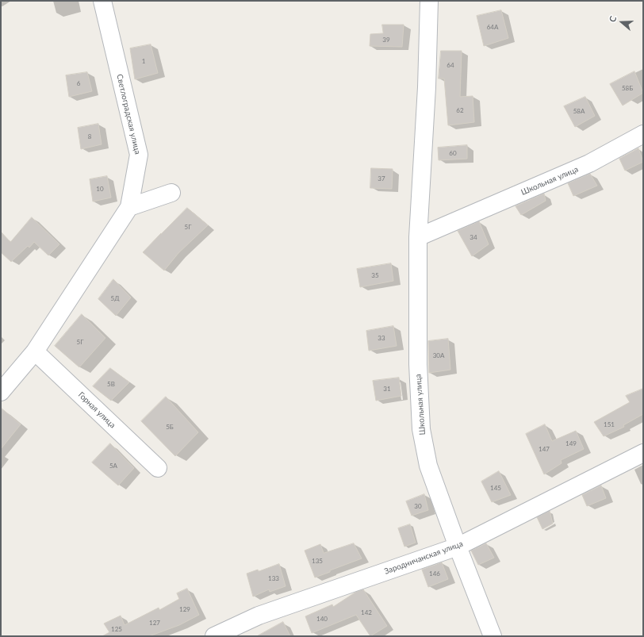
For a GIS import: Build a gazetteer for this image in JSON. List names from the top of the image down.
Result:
{
  "streets": {
    "street": [
      "Светлоградская улица",
      "Школьная улица",
      "Горная улица",
      "Зародничанская улица"
    ]
  },
  "crossings": [
    ["Светлоградская улица", "Горная улица"],
    ["Школьная улица", "Зародничанская улица"]
  ],
  "house_numbers": [
    "64А",
    "39",
    "1",
    "64",
    "6",
    "58Б",
    "62",
    "58А",
    "8",
    "60",
    "37",
    "10",
    "5Г",
    "34",
    "35",
    "5Д",
    "33",
    "5Г",
    "30А",
    "5В",
    "31",
    "151",
    "5Б",
    "149",
    "147",
    "5А",
    "145",
    "30",
    "135",
    "146",
    "133",
    "129",
    "142",
    "140",
    "127",
    "125"
  ],
  "north": "left"
}
